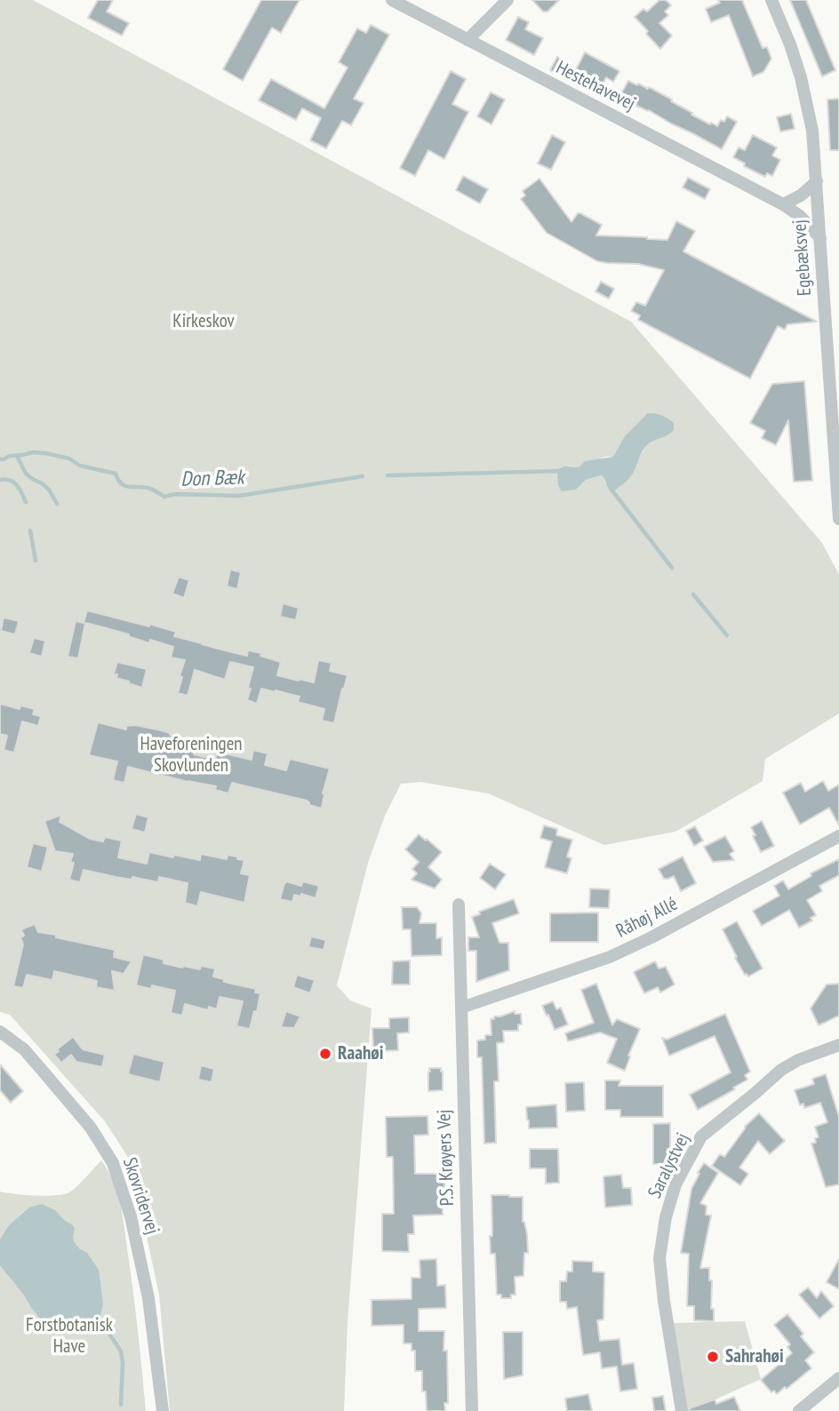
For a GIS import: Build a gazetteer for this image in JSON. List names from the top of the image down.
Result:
{
  "streets": {
    "street": [
      "Hestehavevej",
      "Egebæksvej",
      "Råhøj Allé",
      "P.S. Krøyers Vej",
      "Saralystvej",
      "Skovridervej"
    ]
  },
  "crossings": [
    ["Hestehavevej", "Egebæksvej"],
    ["Råhøj Allé", "P.S. Krøyers Vej"]
  ],
  "water": ["Don Bæk"],
  "parks": ["Kirkeskov", "Haveforeningen Skovlunden", "Forstbotanisk Have"],
  "places": ["Raahøi", "Sahrahøi"]
}
